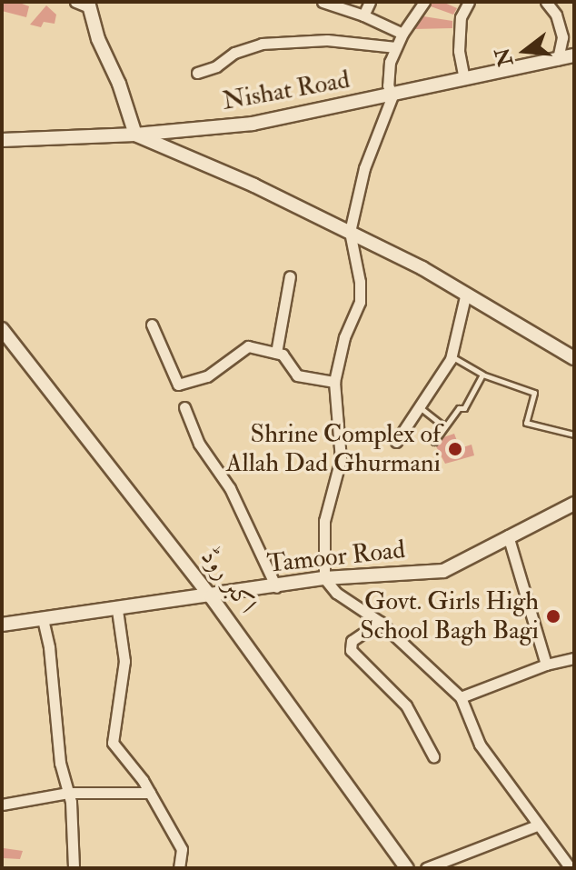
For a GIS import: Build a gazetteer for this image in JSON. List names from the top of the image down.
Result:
{
  "streets": {
    "street": ["Nishat Road", "Tamoor Road", "اکبر روڈ"]
  },
  "crossings": [
    ["Tamoor Road", "اکبر روڈ"]
  ],
  "places": ["Shrine Complex of Allah Dad Ghurmani", "Govt. Girls High School Bagh Bagi"],
  "north": "left"
}
